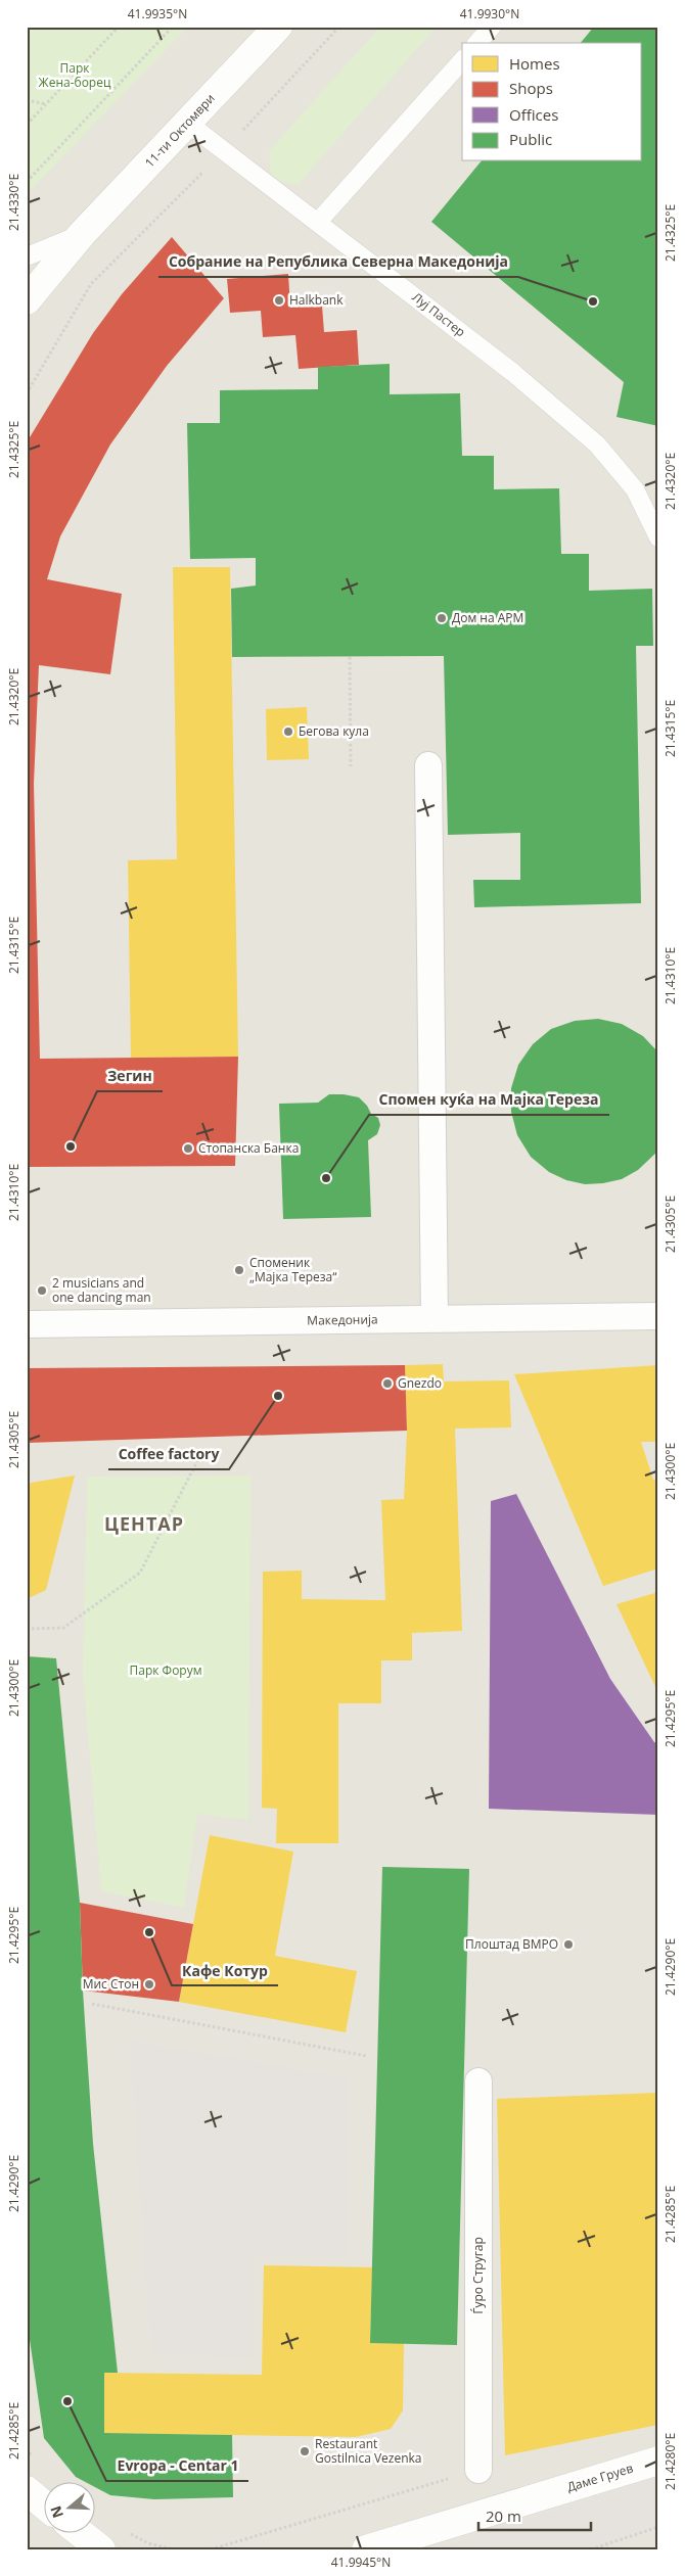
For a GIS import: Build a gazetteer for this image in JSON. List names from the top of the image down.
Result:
{
  "streets": {
    "street": [
      "11-ти Октомври",
      "Македонија",
      "Ѓуро Стругар",
      "Даме Груев"
    ],
    "lane": ["Луј Пастер"]
  },
  "crossings": [
    ["11-ти Октомври", "Луј Пастер"]
  ],
  "districts": ["ЦЕНТАР"],
  "parks": ["Парк Жена-борец", "Парк Форум"],
  "places": [
    "Halkbank",
    "Собрание на Република Северна Македонија",
    "Дом на АРМ",
    "Бегова кула",
    "Зегин",
    "Стопанска Банка",
    "Спомен куќа на Мајка Тереза",
    "Споменик „Мајка Тереза“",
    "2 musicians and one dancing man",
    "Gnezdo",
    "Coffee factory",
    "Кафе Котур",
    "Плоштад ВМРО",
    "Мис Стон",
    "Evropa - Centar 1",
    "Restaurant Gostilnica Vezenka"
  ],
  "legend": [
    "Homes",
    "Shops",
    "Offices",
    "Public"
  ],
  "scale_bar": "20 m",
  "north": "left",
  "coordinates": [
    "41.9935°N",
    "41.9930°N",
    "21.4330°E",
    "21.4325°E",
    "21.4320°E",
    "21.4315°E",
    "21.4310°E",
    "21.4305°E",
    "21.4300°E",
    "21.4295°E",
    "21.4290°E",
    "21.4285°E",
    "21.4280°E",
    "41.9945°N"
  ]
}
